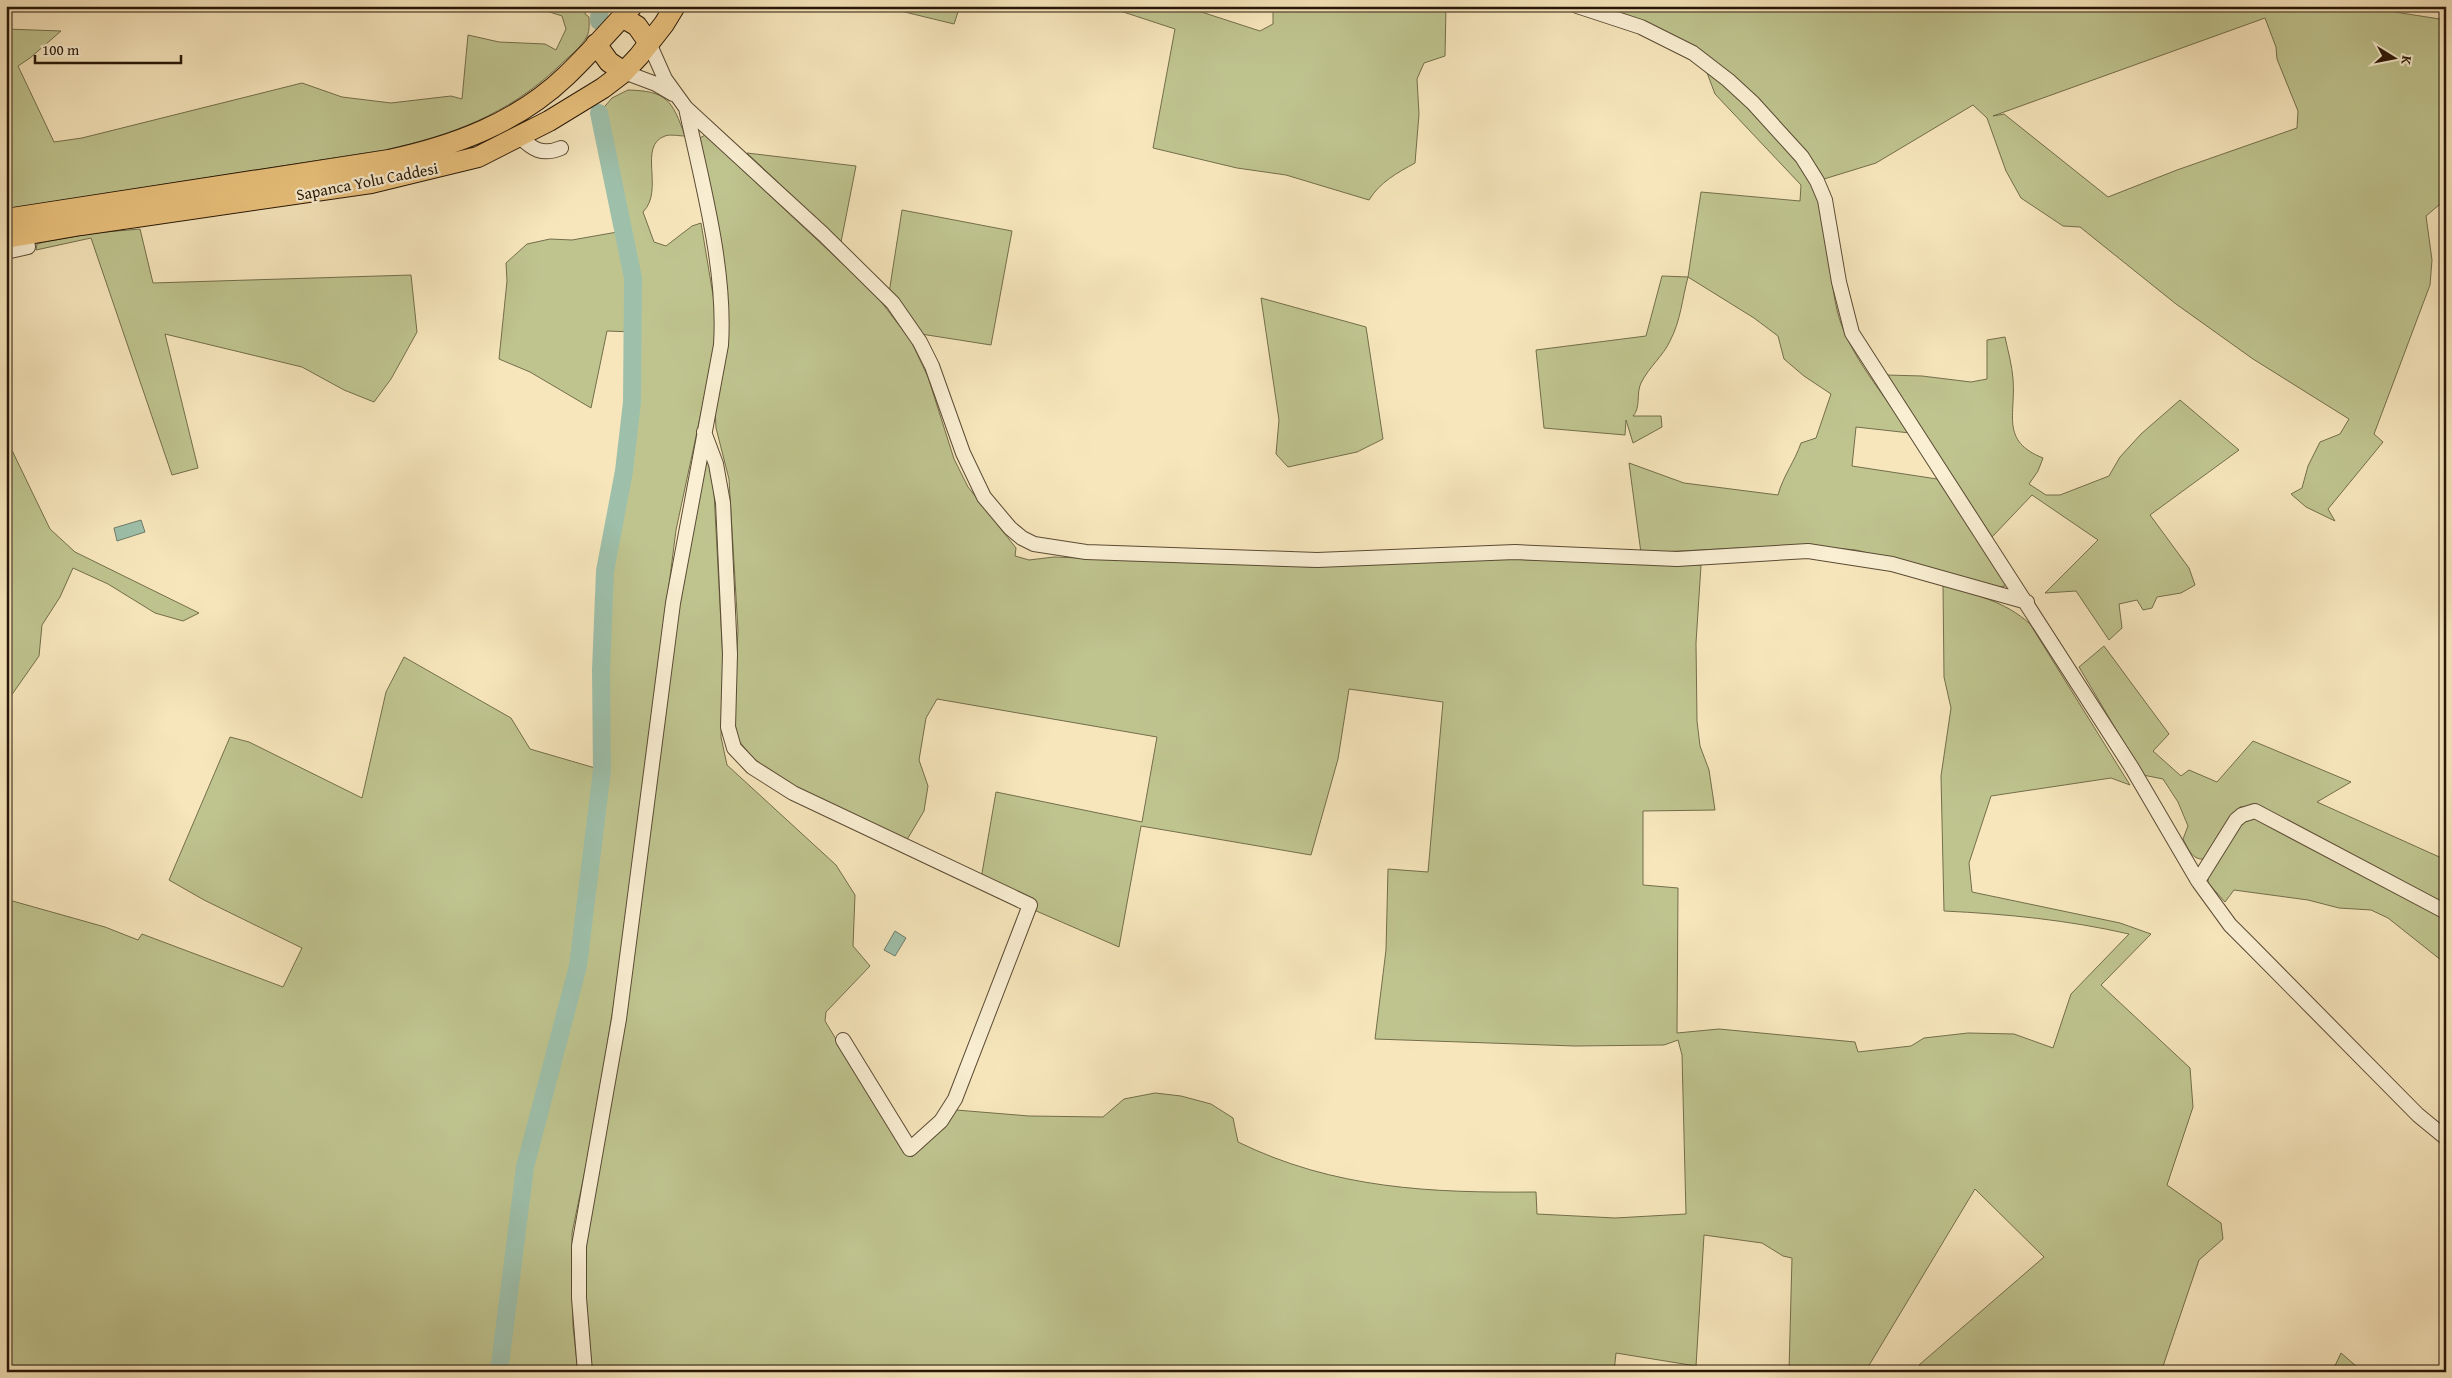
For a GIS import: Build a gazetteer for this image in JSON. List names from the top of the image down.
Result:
{
  "streets": {
    "highway": ["Sapanca Yolu Caddesi"]
  },
  "scale_bar": "100 m",
  "north": "right"
}
